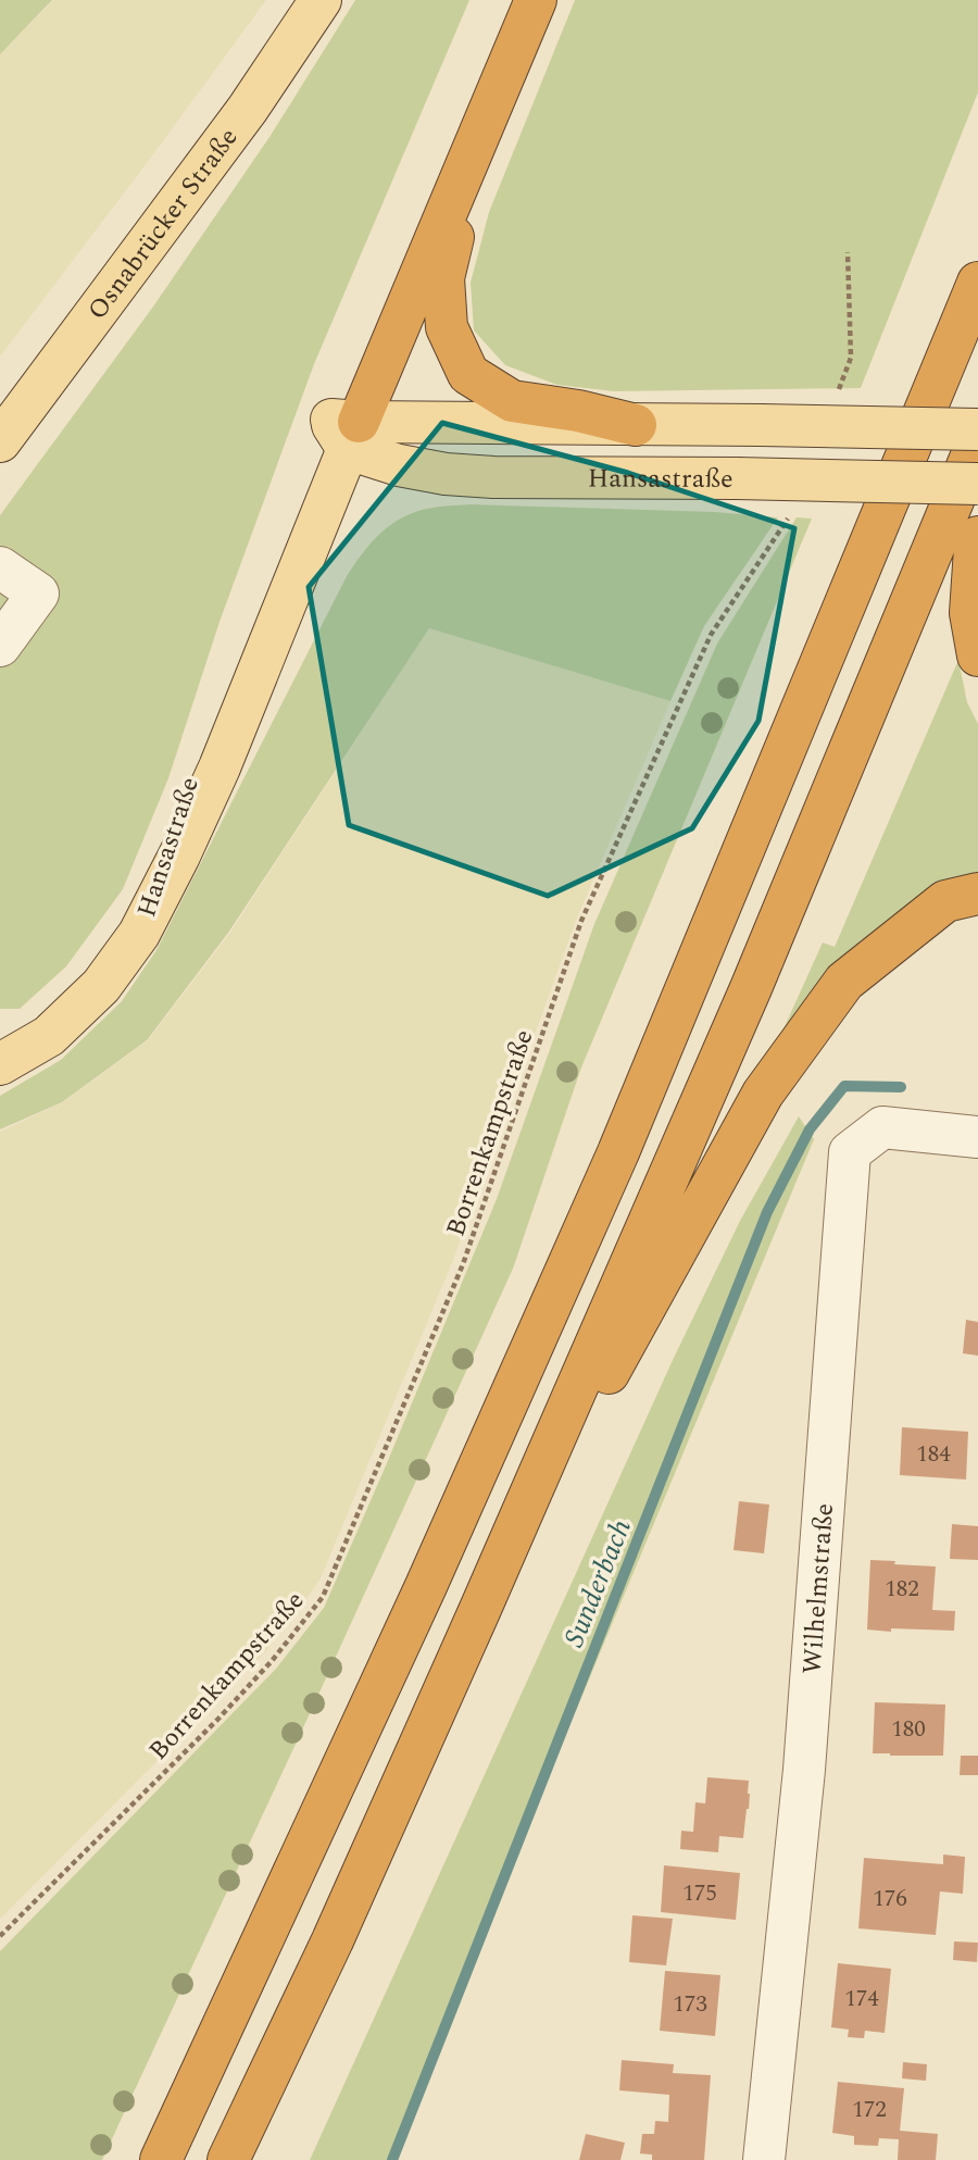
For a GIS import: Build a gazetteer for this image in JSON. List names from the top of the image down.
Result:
{
  "streets": {
    "main road": ["Osnabrücker Straße", "Hansastraße"],
    "street": ["Wilhelmstraße"],
    "path": ["Borrenkampstraße"]
  },
  "water": ["Sunderbach"],
  "house_numbers": [
    "184",
    "182",
    "180",
    "175",
    "176",
    "174",
    "173",
    "172"
  ]
}
